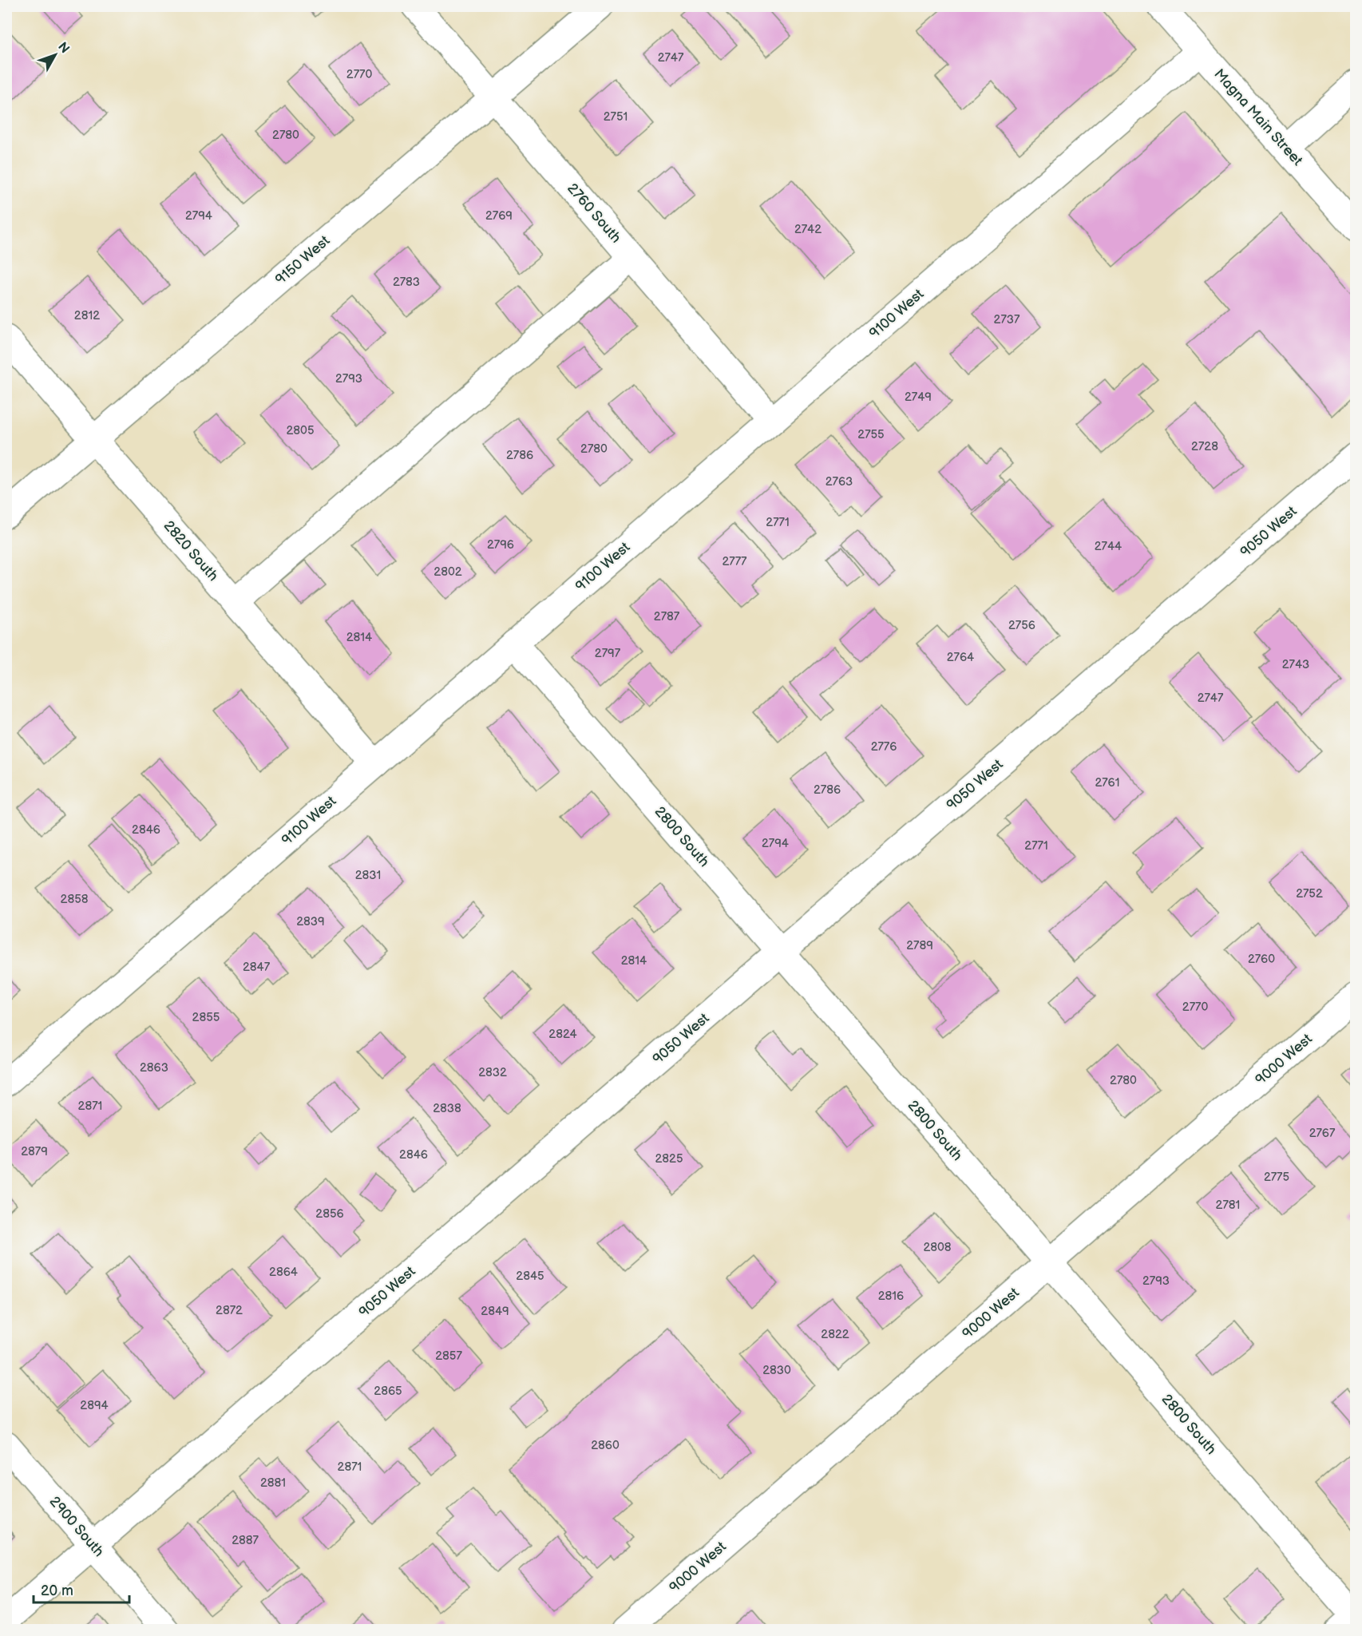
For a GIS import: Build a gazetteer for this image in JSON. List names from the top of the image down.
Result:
{
  "streets": {
    "street": [
      "Magna Main Street",
      "2760 South",
      "9150 West",
      "9100 West",
      "9050 West",
      "2820 South",
      "2800 South",
      "9000 West",
      "2900 South"
    ]
  },
  "crossings": [
    ["Magna Main Street", "9100 West"],
    ["2760 South", "9150 West"],
    ["2760 South", "9100 West"],
    ["9150 West", "2820 South"],
    ["9100 West", "2820 South"],
    ["9100 West", "2800 South"],
    ["9050 West", "2800 South"],
    ["9050 West", "2900 South"],
    ["2800 South", "9000 West"]
  ],
  "house_numbers": [
    "2747",
    "2770",
    "2751",
    "2780",
    "2794",
    "2769",
    "2742",
    "2783",
    "2812",
    "2737",
    "2793",
    "2749",
    "2805",
    "2755",
    "2728",
    "2780",
    "2786",
    "2763",
    "2771",
    "2796",
    "2744",
    "2777",
    "2802",
    "2787",
    "2756",
    "2814",
    "2797",
    "2764",
    "2743",
    "2747",
    "2776",
    "2761",
    "2786",
    "2846",
    "2794",
    "2771",
    "2831",
    "2752",
    "2858",
    "2839",
    "2789",
    "2760",
    "2814",
    "2847",
    "2770",
    "2855",
    "2824",
    "2863",
    "2832",
    "2780",
    "2871",
    "2838",
    "2767",
    "2879",
    "2846",
    "2825",
    "2775",
    "2781",
    "2856",
    "2808",
    "2864",
    "2845",
    "2793",
    "2816",
    "2872",
    "2849",
    "2822",
    "2857",
    "2830",
    "2865",
    "2894",
    "2860",
    "2871",
    "2881",
    "2887"
  ],
  "scale_bar": "20 m",
  "north": "top right"
}
